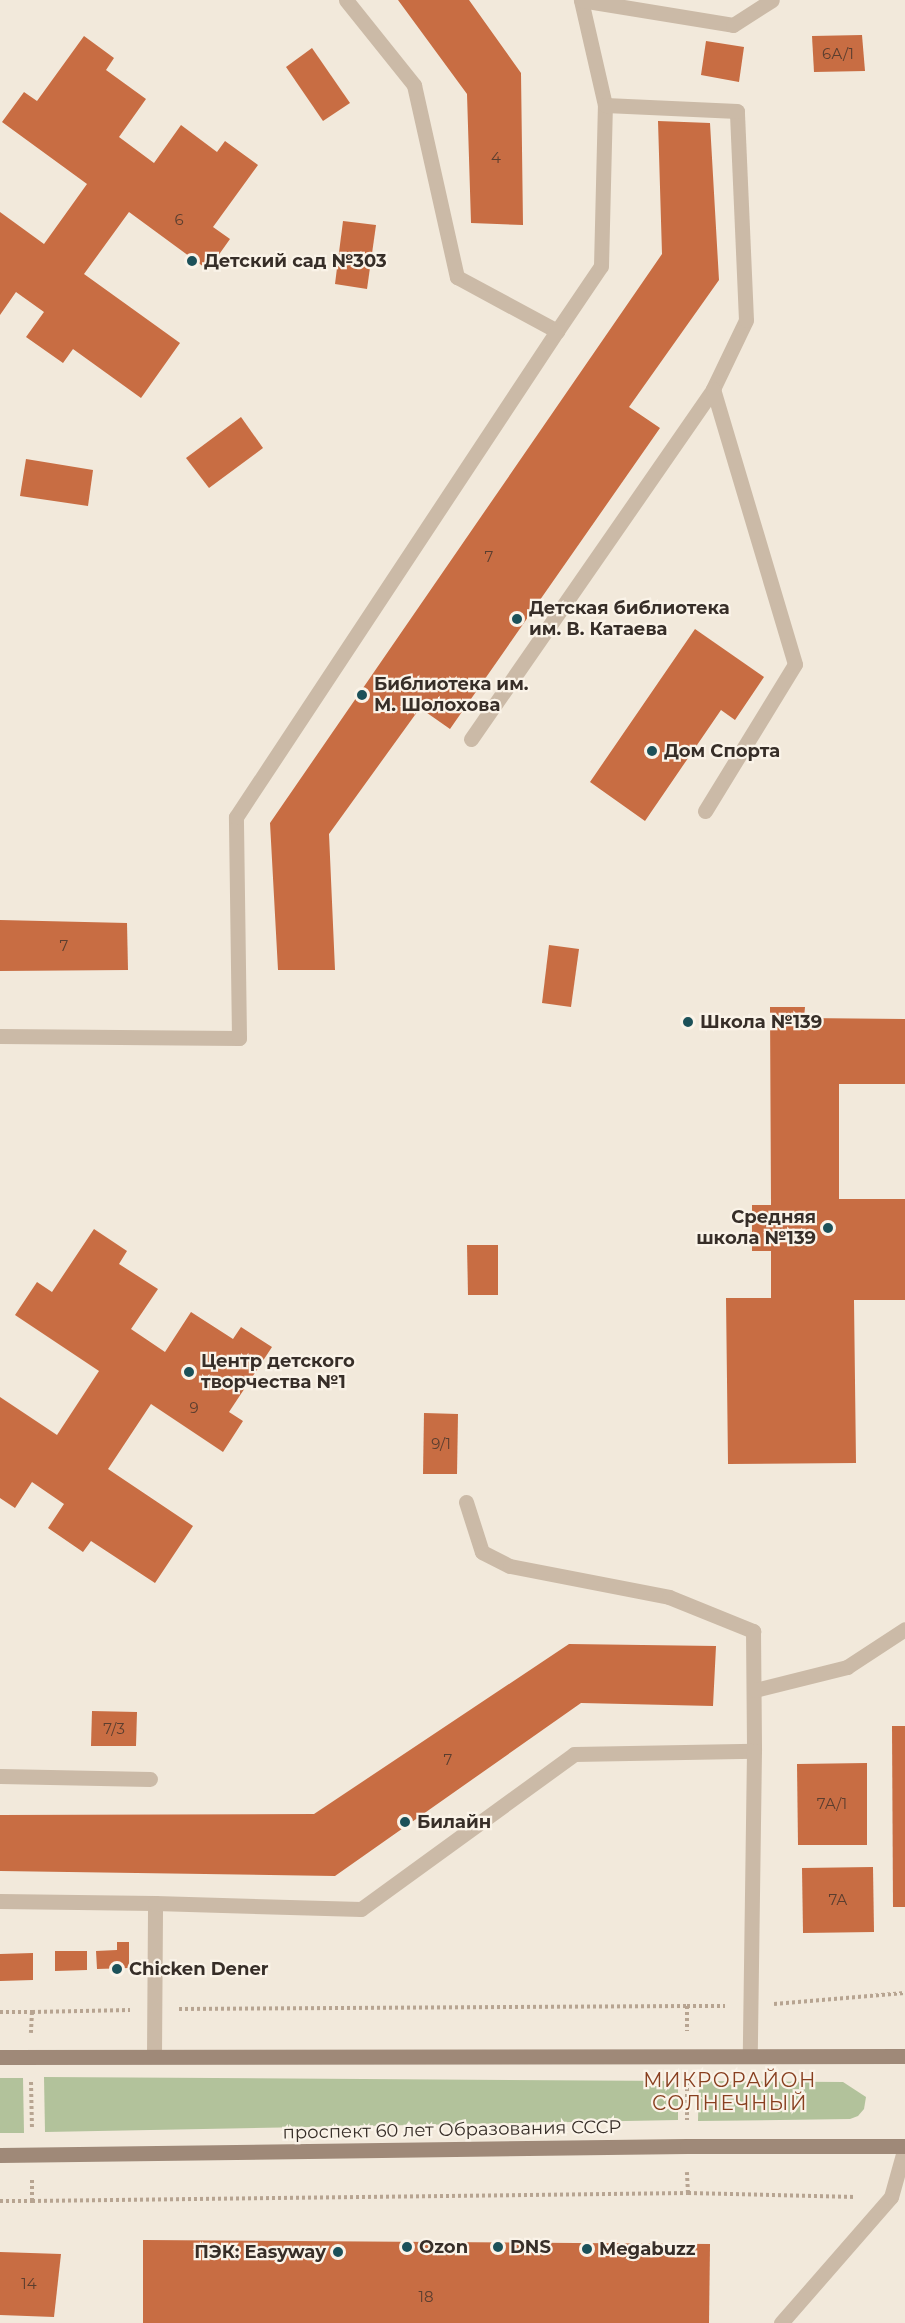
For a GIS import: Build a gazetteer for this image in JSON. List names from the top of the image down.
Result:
{
  "streets": {
    "main road": ["проспект 60 лет Образования СССР"]
  },
  "districts": ["МИКРОРАЙОН СОЛНЕЧНЫЙ"],
  "places": [
    "Детский сад №303",
    "Детская библиотека им. В. Катаева",
    "Библиотека им. М. Шолохова",
    "Дом Спорта",
    "Школа №139",
    "Средняя школа №139",
    "Центр детского творчества №1",
    "Билайн",
    "Chicken Dener",
    "Ozon",
    "DNS",
    "Megabuzz",
    "ПЭК: Easyway"
  ],
  "house_numbers": [
    "6А/1",
    "4",
    "6",
    "7",
    "7",
    "9",
    "9/1",
    "7/3",
    "7",
    "7А/1",
    "7А",
    "14",
    "18"
  ]
}
